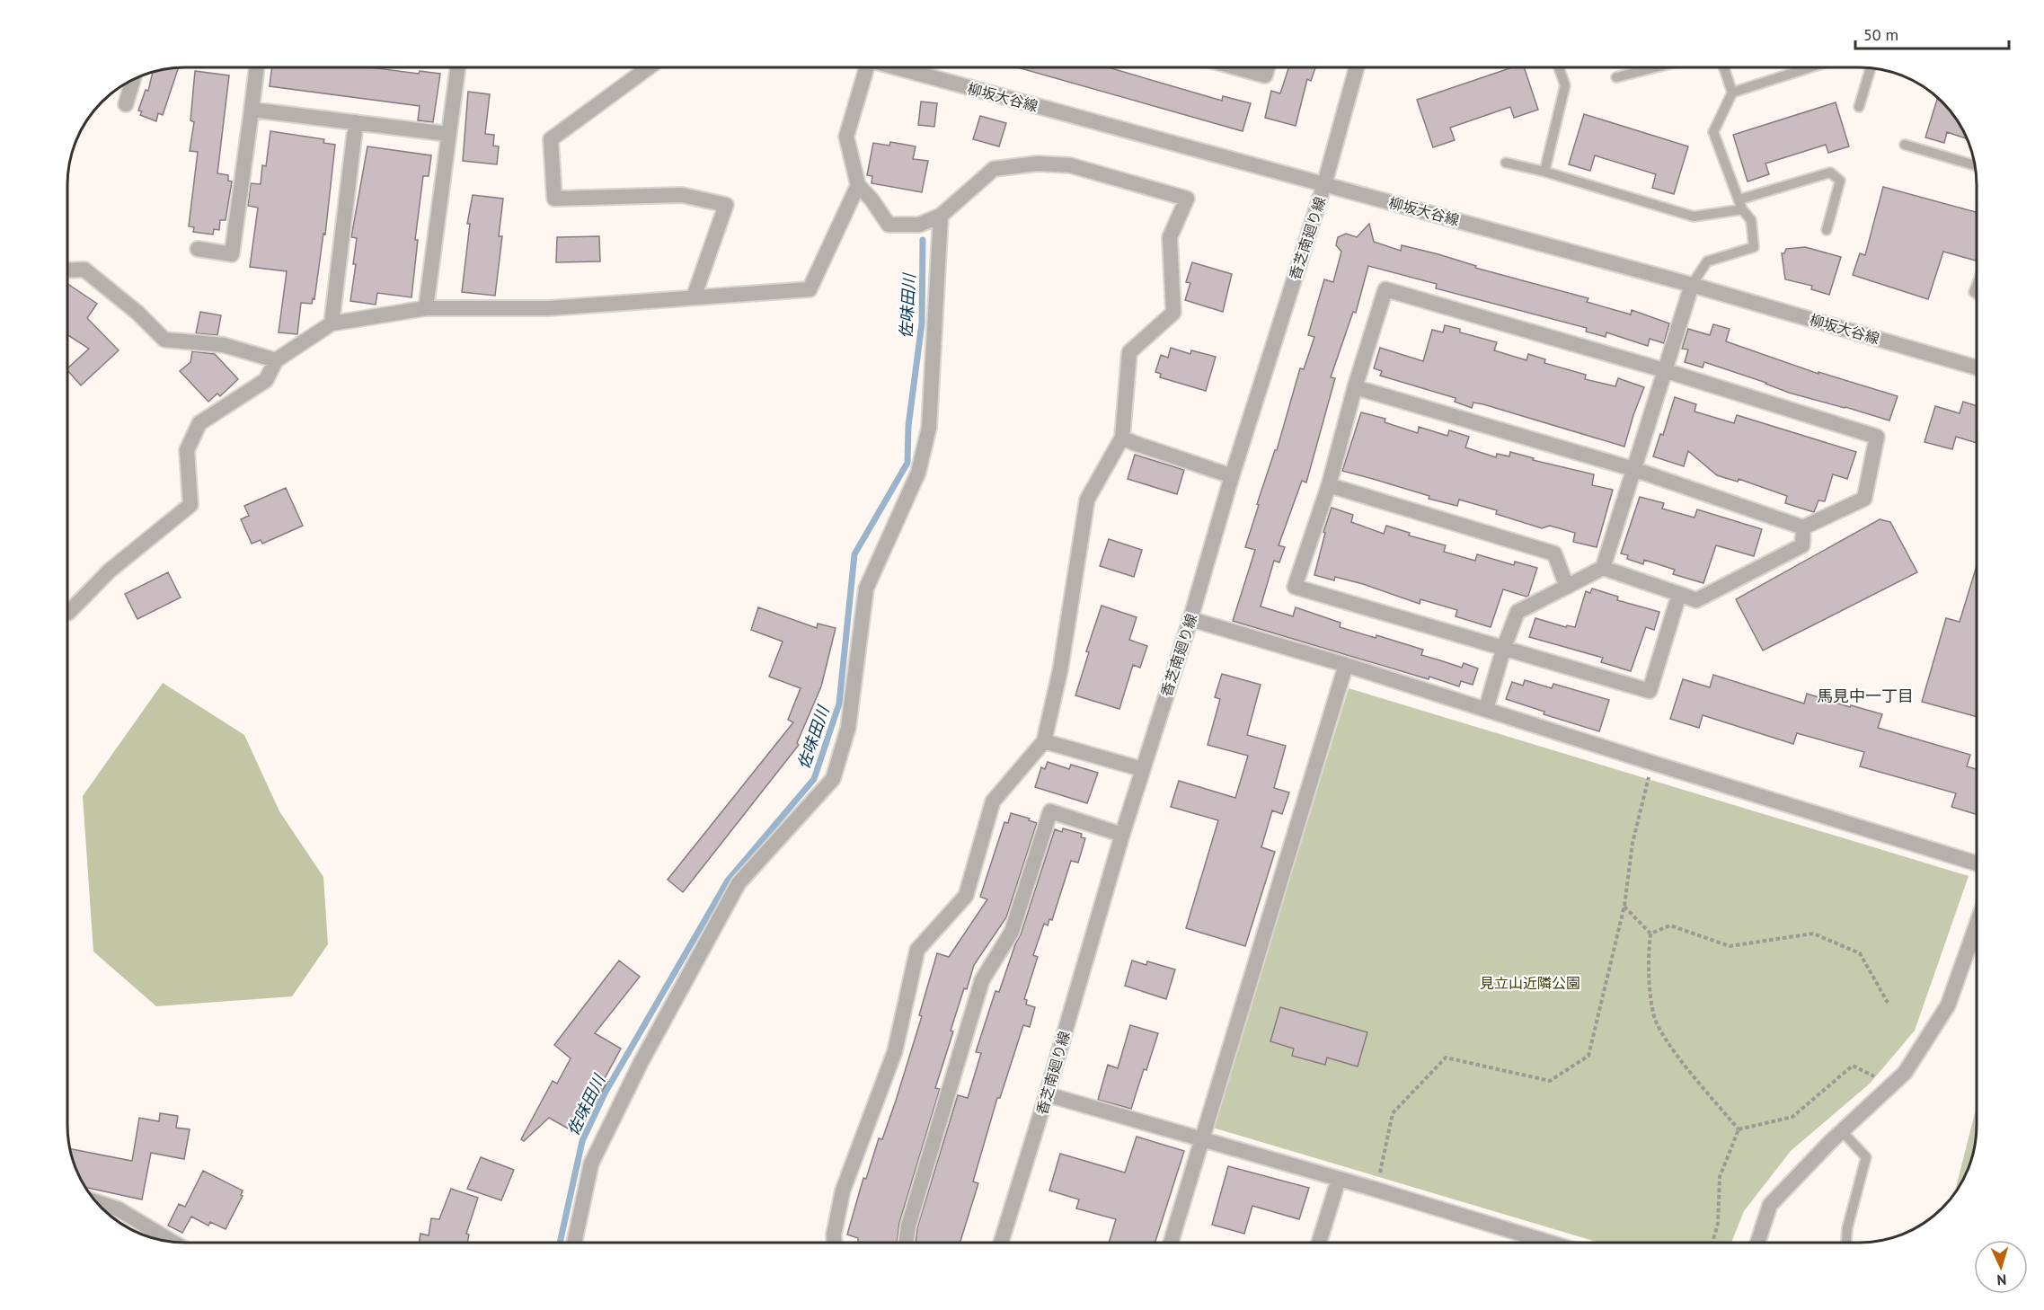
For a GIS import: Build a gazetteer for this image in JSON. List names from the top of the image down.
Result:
{
  "streets": {
    "street": ["柳坂大谷線", "香芝南廻り線"]
  },
  "crossings": [
    ["柳坂大谷線", "香芝南廻り線"]
  ],
  "districts": ["馬見中一丁目"],
  "water": ["佐味田川"],
  "parks": ["見立山近隣公園"],
  "scale_bar": "50 m",
  "north": "bottom"
}
